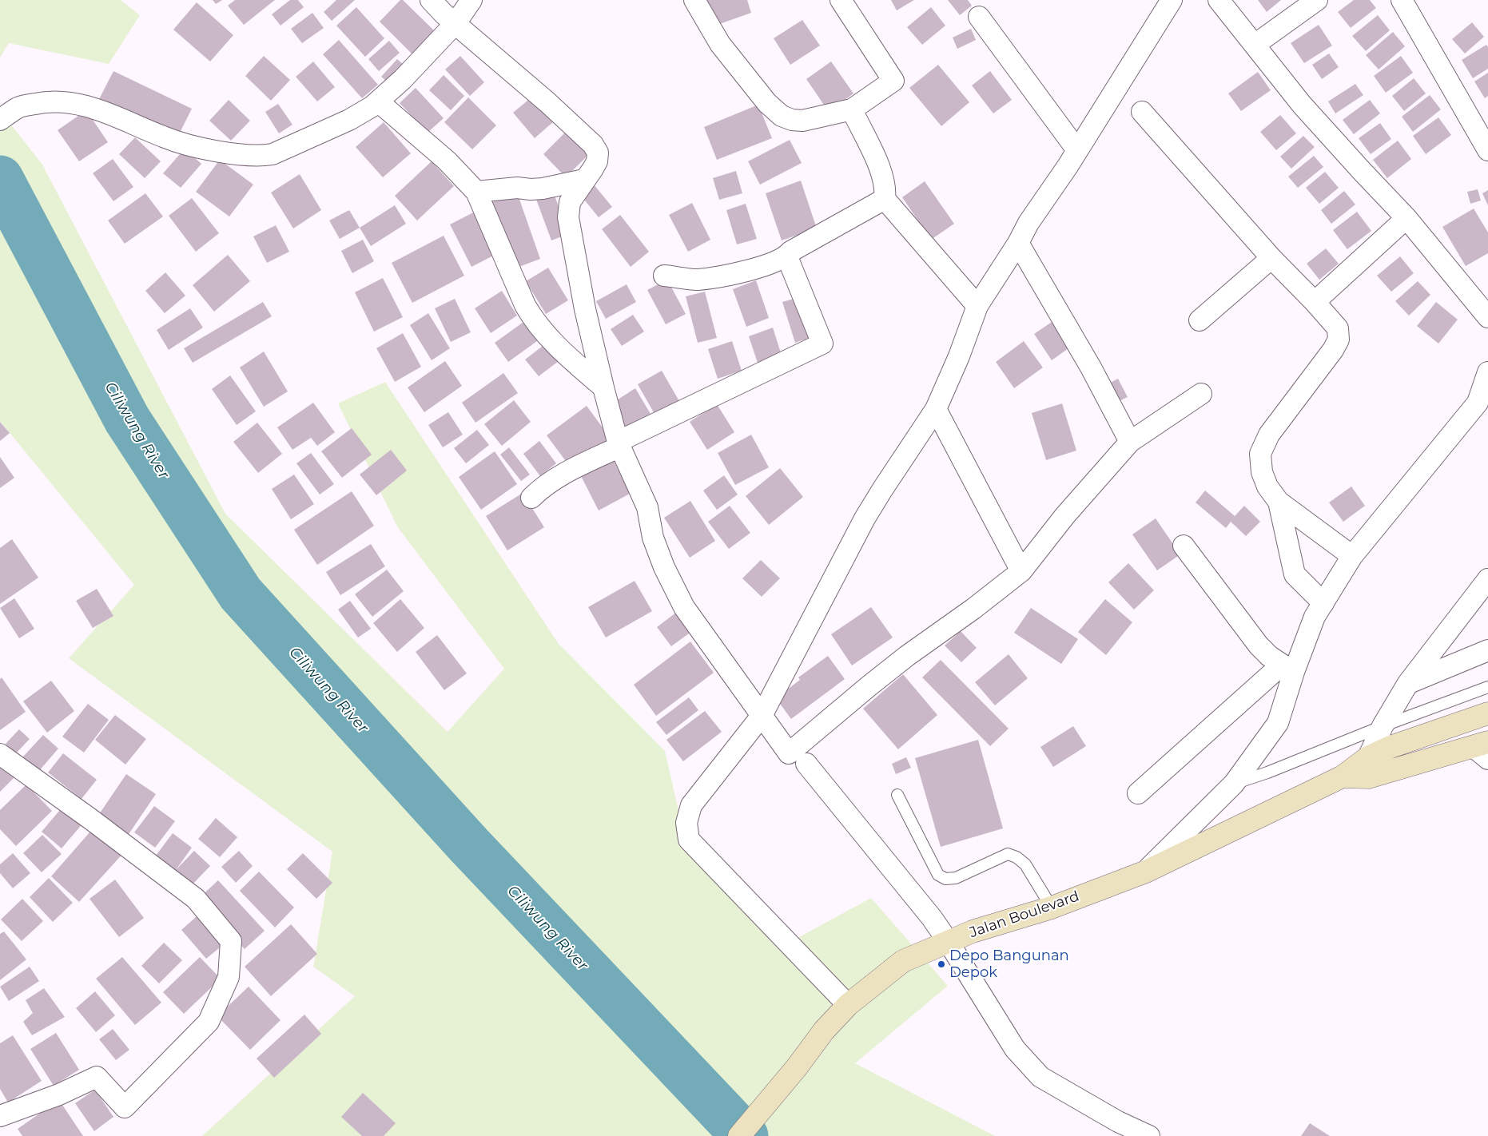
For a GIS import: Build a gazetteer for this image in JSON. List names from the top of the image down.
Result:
{
  "streets": {
    "main road": ["Jalan Boulevard"]
  },
  "water": ["Ciliwung River"],
  "places": ["Depo Bangunan Depok"]
}
